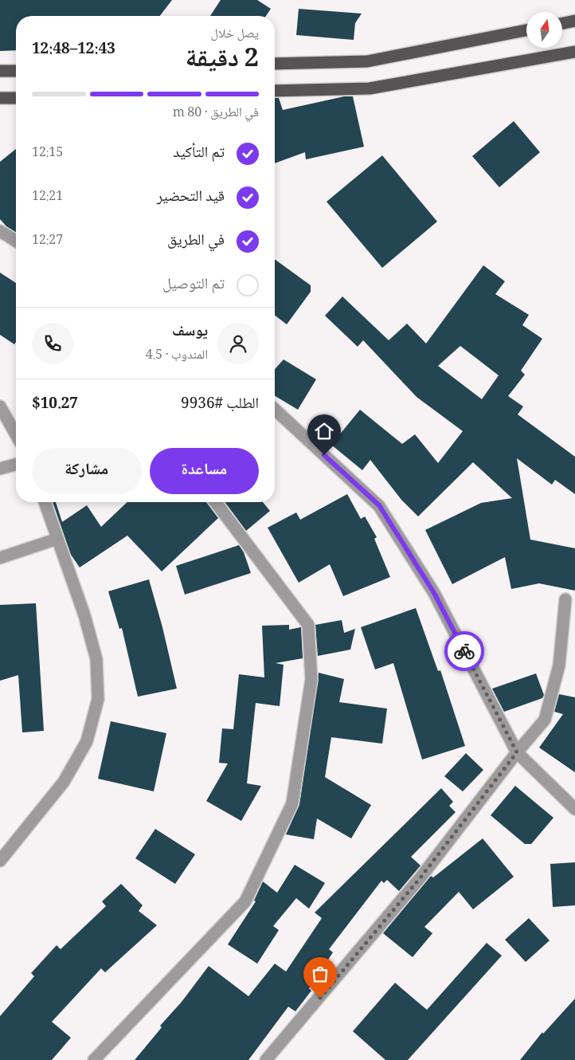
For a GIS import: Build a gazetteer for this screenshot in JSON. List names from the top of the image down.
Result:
{
  "north": "top",
  "page": {
    "heading": ["2 دقيقة", "يصل خلال", "12:43–12:48"],
    "panel": [
      "يوسف",
      "المندوب · 4.5",
      "الطلب #9936",
      "$10.27"
    ],
    "bar": "في الطريق · 80 m",
    "list": [
      ["تم التأكيد", "12:15"],
      ["قيد التحضير", "12:21"],
      ["في الطريق", "12:27"],
      "تم التوصيل"
    ],
    "buttons": ["مساعدة", "مشاركة"]
  }
}
